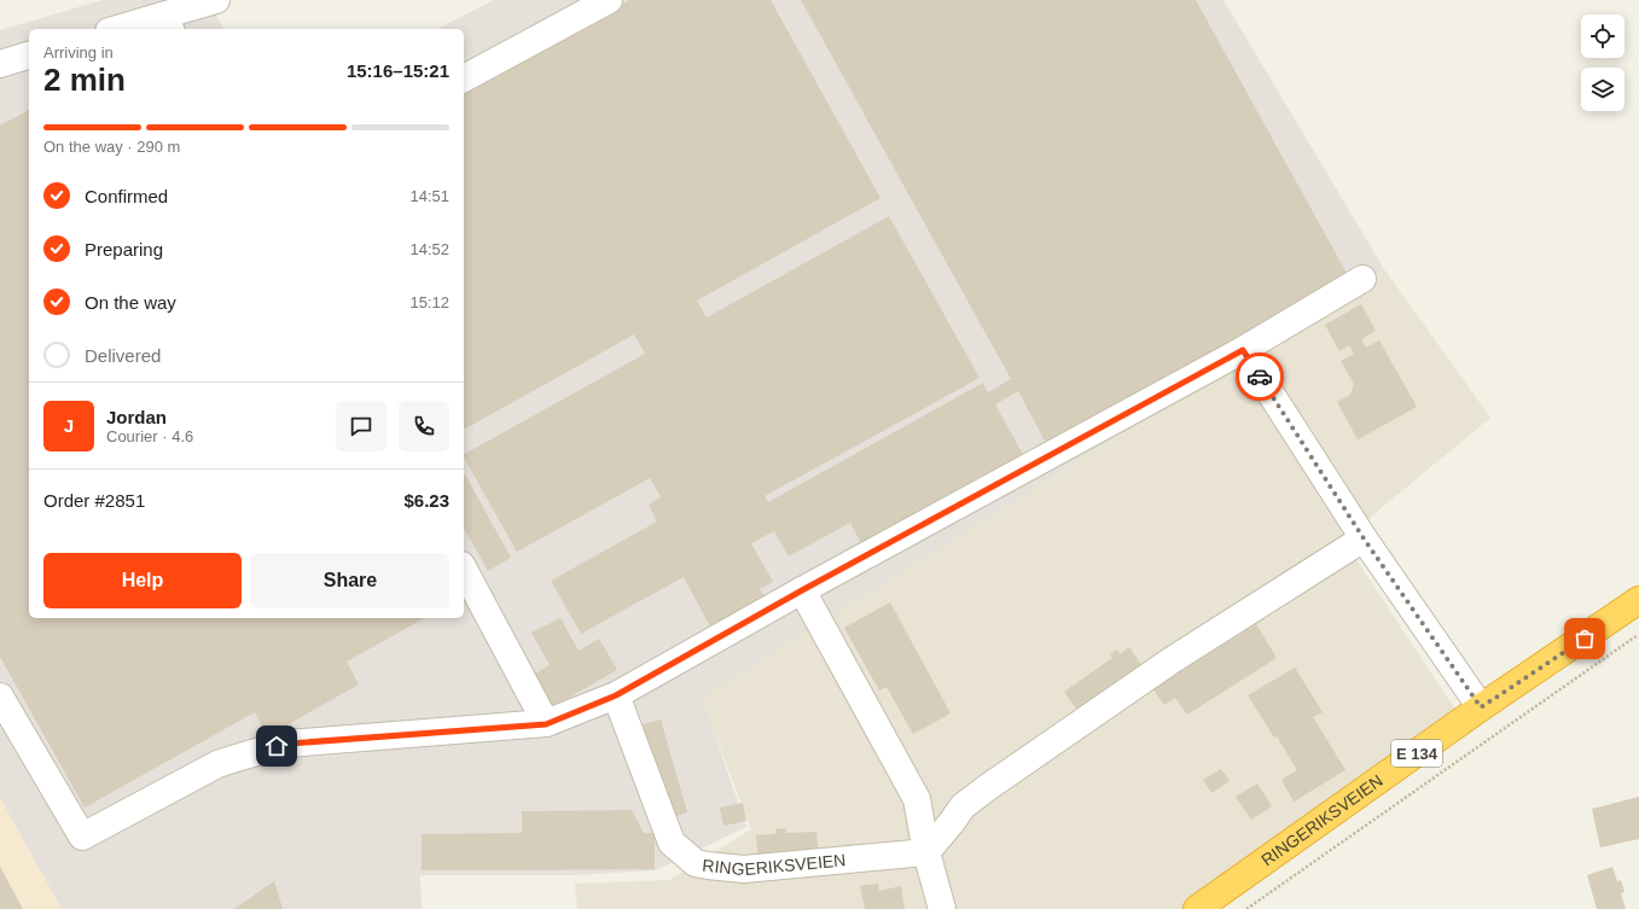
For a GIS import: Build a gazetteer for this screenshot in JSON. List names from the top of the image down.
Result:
{
  "streets": {
    "highway": ["E 134", "RINGERIKSVEIEN"]
  },
  "page": {
    "heading": ["2 min", "Arriving in", "15:16–15:21"],
    "panel": [
      "Jordan",
      "Courier · 4.6",
      "Order #2851",
      "$6.23"
    ],
    "bar": "On the way · 290 m",
    "list": [
      ["Confirmed", "14:51"],
      ["Preparing", "14:52"],
      ["On the way", "15:12"],
      "Delivered"
    ],
    "round": "J",
    "buttons": ["Help", "Share"]
  }
}
